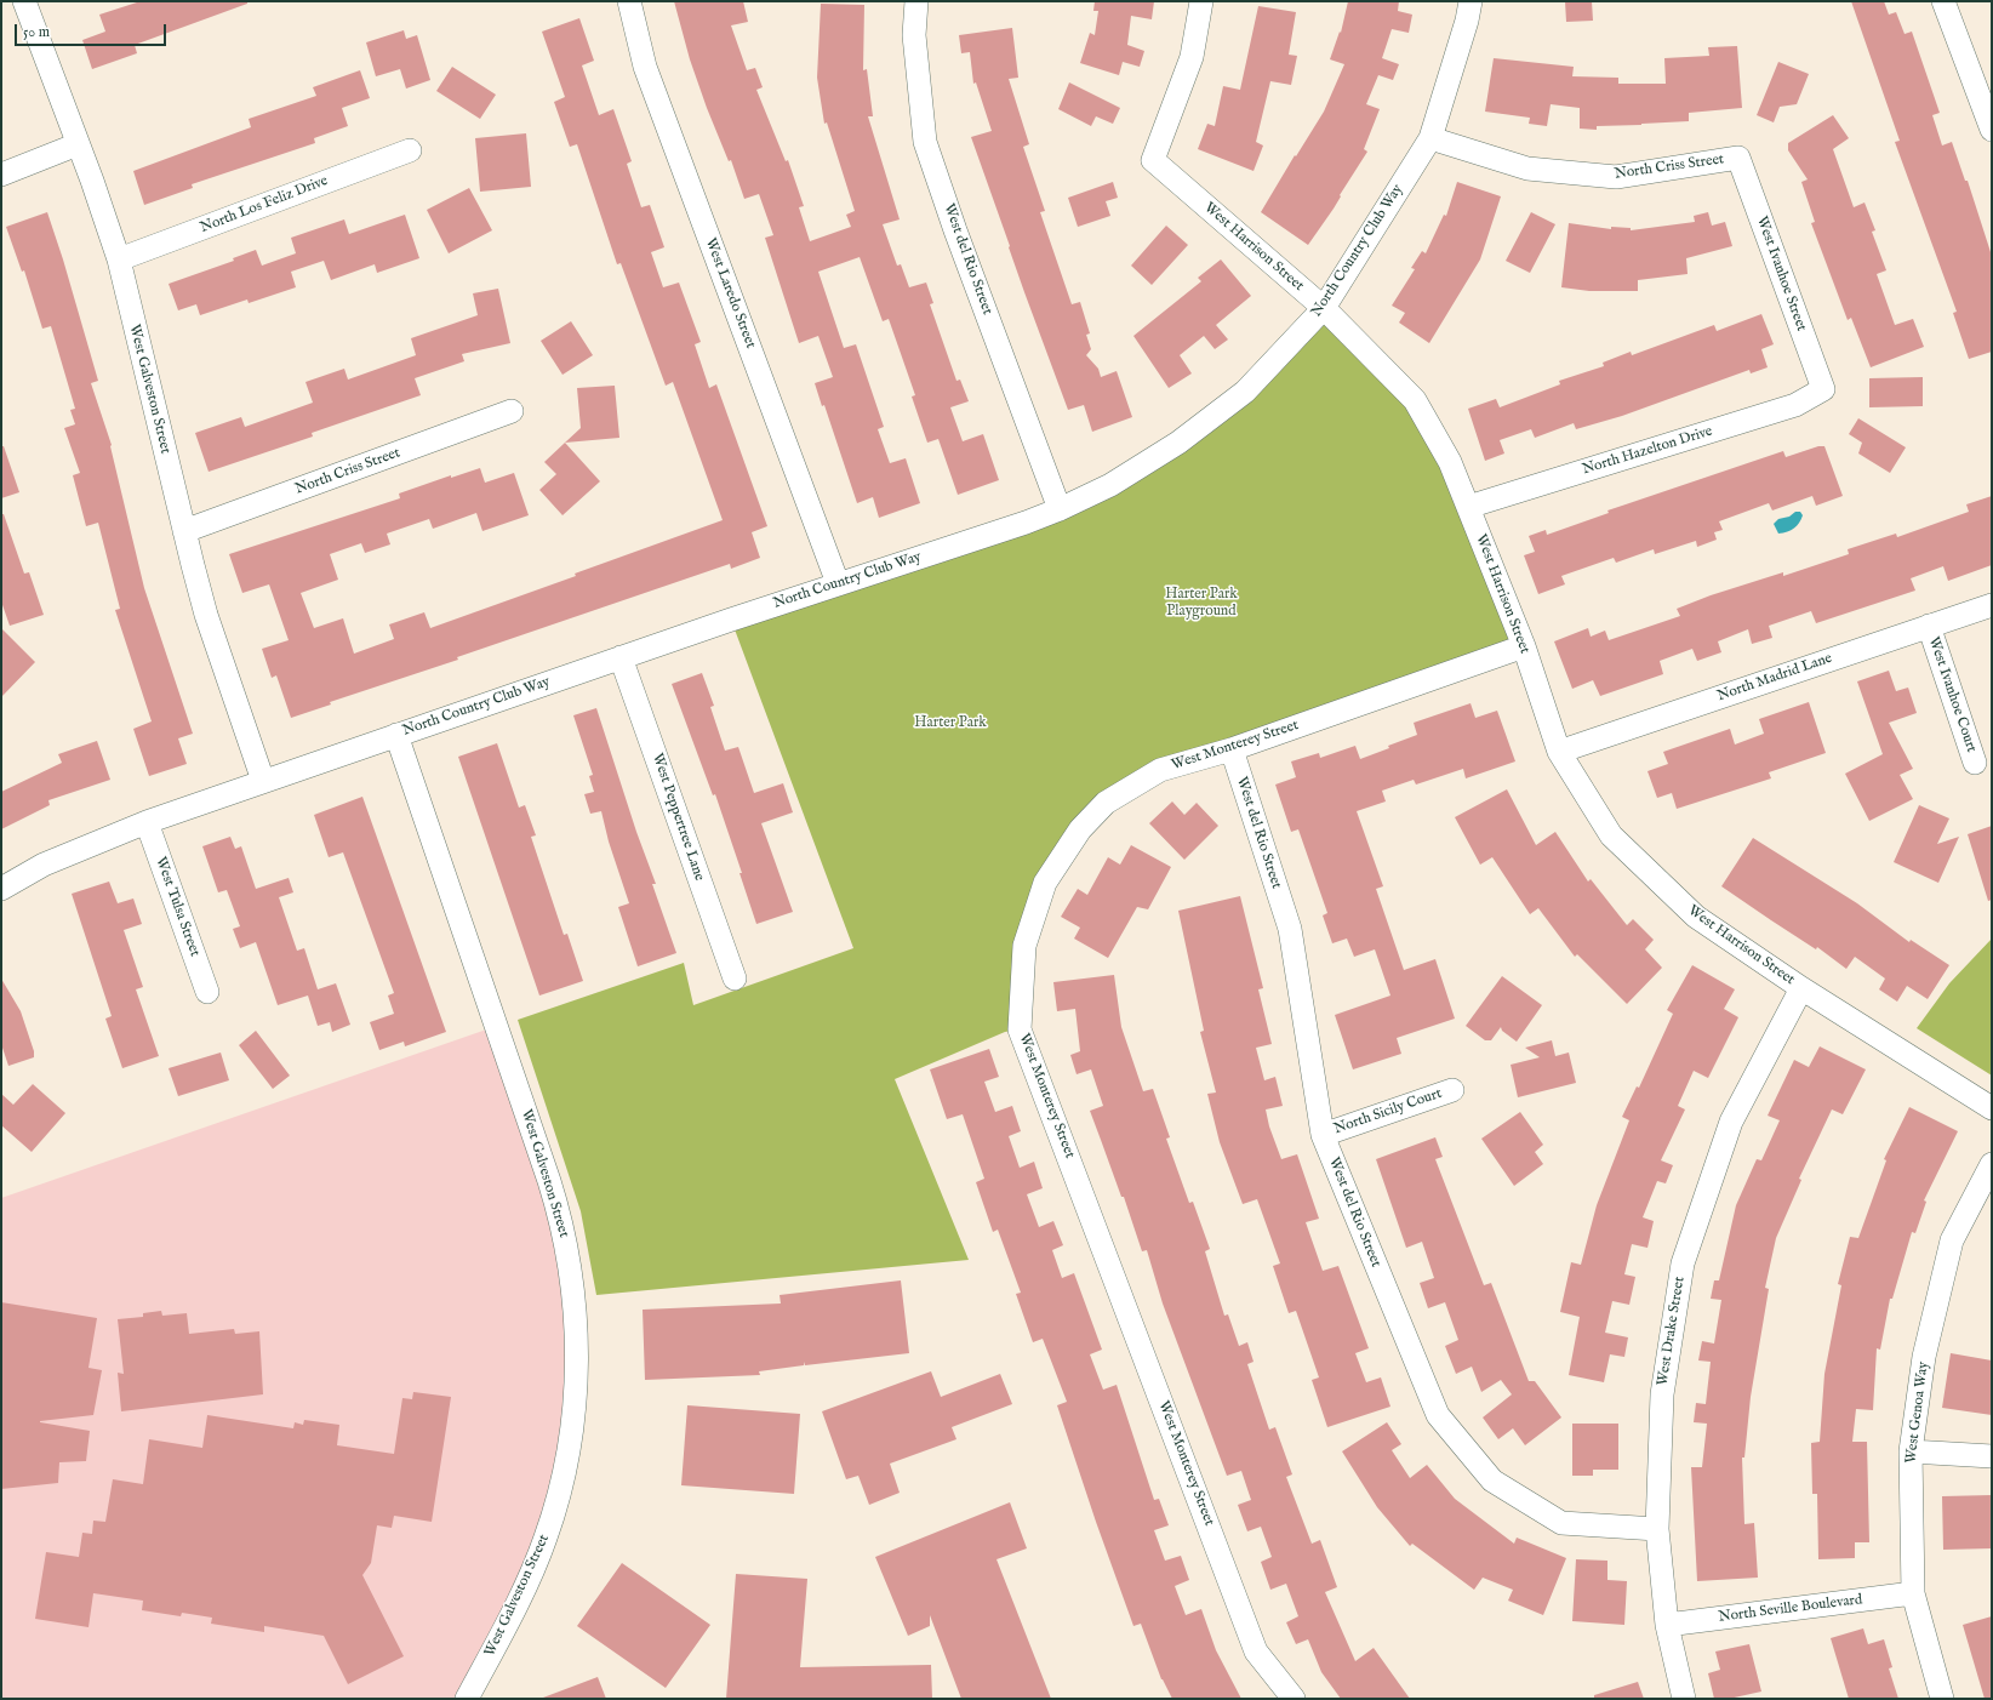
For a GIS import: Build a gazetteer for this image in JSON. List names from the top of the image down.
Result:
{
  "streets": {
    "street": [
      "North Criss Street",
      "North Los Feliz Drive",
      "West Harrison Street",
      "North Country Club Way",
      "West del Rio Street",
      "West Ivanhoe Street",
      "West Laredo Street",
      "West Galveston Street",
      "North Hazelton Drive",
      "North Madrid Lane",
      "West Ivanhoe Court",
      "West Monterey Street",
      "West Peppertree Lane",
      "West Tulsa Street",
      "North Sicily Court",
      "West Drake Street",
      "West Genoa Way",
      "North Seville Boulevard"
    ]
  },
  "crossings": [
    ["North Criss Street", "North Country Club Way"],
    ["North Criss Street", "West Ivanhoe Street"],
    ["North Criss Street", "West Galveston Street"],
    ["North Los Feliz Drive", "West Galveston Street"],
    ["West Harrison Street", "North Country Club Way"],
    ["West Harrison Street", "North Hazelton Drive"],
    ["West Harrison Street", "North Madrid Lane"],
    ["West Harrison Street", "West Monterey Street"],
    ["West Harrison Street", "West Drake Street"],
    ["North Country Club Way", "West del Rio Street"],
    ["North Country Club Way", "West Laredo Street"],
    ["North Country Club Way", "West Galveston Street"],
    ["North Country Club Way", "West Peppertree Lane"],
    ["North Country Club Way", "West Tulsa Street"],
    ["West del Rio Street", "West Monterey Street"],
    ["West del Rio Street", "North Sicily Court"],
    ["West del Rio Street", "West Drake Street"],
    ["West Ivanhoe Street", "North Hazelton Drive"],
    ["North Madrid Lane", "West Ivanhoe Court"],
    ["West Drake Street", "North Seville Boulevard"],
    ["West Genoa Way", "North Seville Boulevard"]
  ],
  "parks": ["Harter Park Playground", "Harter Park"],
  "scale_bar": "50 m"
}
